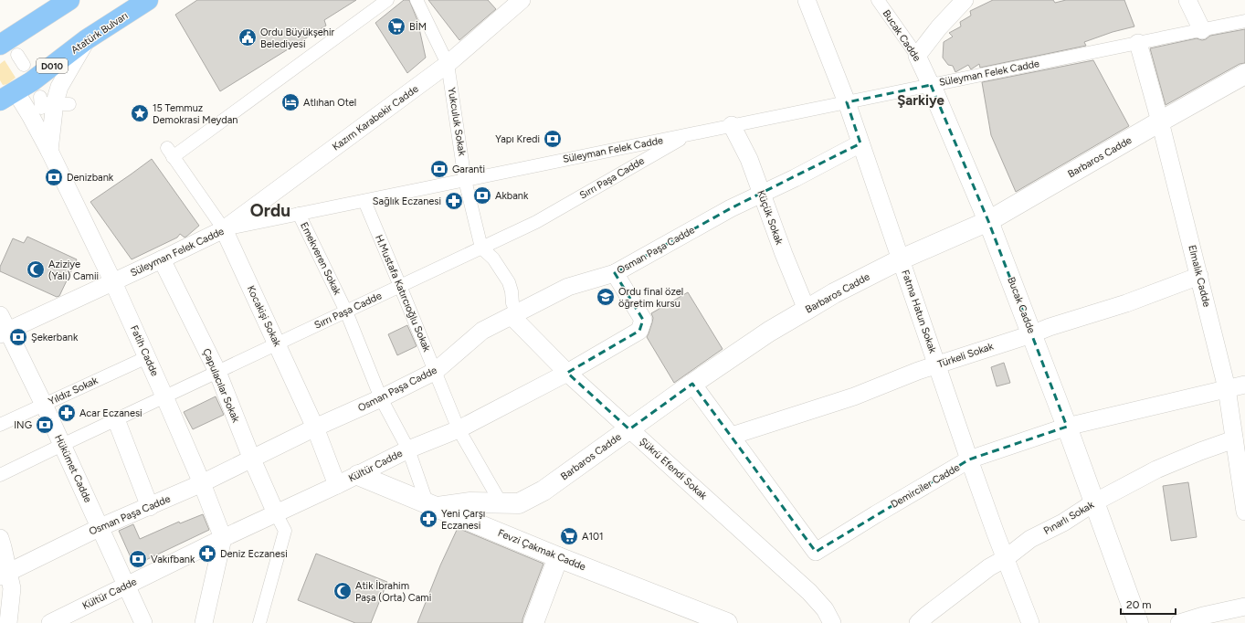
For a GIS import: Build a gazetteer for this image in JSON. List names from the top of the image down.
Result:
{
  "streets": {
    "highway": ["Atatürk Bulvarı", "D010"],
    "street": [
      "Bucak Cadde",
      "Süleyman Felek Cadde",
      "Kazım Karabekir Cadde",
      "Yukculuk Sokak",
      "Barbaros Cadde",
      "Sırrı Paşa Cadde",
      "Küçük Sokak",
      "Osman Paşa Cadde",
      "Emekveren Sokak",
      "Elmalık Cadde",
      "H.Mustafa Katırcıoğlu Sokak",
      "Fatma Hatun Sokak",
      "Kocakişi Sokak",
      "Fatih Cadde",
      "Türkeli Sokak",
      "Çapulacılar Sokak",
      "Yıldız Sokak",
      "Kültür Cadde",
      "Hükümet Cadde",
      "Şükrü Efendi Sokak",
      "Demirciler Cadde",
      "Pınarlı Sokak",
      "Fevzi Çakmak Cadde"
    ]
  },
  "crossings": [
    ["Atatürk Bulvarı", "Fatih Cadde"],
    ["Bucak Cadde", "Süleyman Felek Cadde"],
    ["Bucak Cadde", "Barbaros Cadde"],
    ["Bucak Cadde", "Türkeli Sokak"],
    ["Bucak Cadde", "Demirciler Cadde"],
    ["Bucak Cadde", "Pınarlı Sokak"],
    ["Süleyman Felek Cadde", "Kazım Karabekir Cadde"],
    ["Süleyman Felek Cadde", "Yukculuk Sokak"],
    ["Süleyman Felek Cadde", "Sırrı Paşa Cadde"],
    ["Süleyman Felek Cadde", "Küçük Sokak"],
    ["Süleyman Felek Cadde", "Emekveren Sokak"],
    ["Süleyman Felek Cadde", "Elmalık Cadde"],
    ["Süleyman Felek Cadde", "H.Mustafa Katırcıoğlu Sokak"],
    ["Süleyman Felek Cadde", "Fatma Hatun Sokak"],
    ["Süleyman Felek Cadde", "Kocakişi Sokak"],
    ["Süleyman Felek Cadde", "Fatih Cadde"],
    ["Süleyman Felek Cadde", "Çapulacılar Sokak"],
    ["Süleyman Felek Cadde", "Hükümet Cadde"],
    ["Kazım Karabekir Cadde", "Yukculuk Sokak"],
    ["Kazım Karabekir Cadde", "Kocakişi Sokak"],
    ["Yukculuk Sokak", "Sırrı Paşa Cadde"],
    ["Barbaros Cadde", "Küçük Sokak"],
    ["Barbaros Cadde", "Emekveren Sokak"],
    ["Barbaros Cadde", "Elmalık Cadde"],
    ["Barbaros Cadde", "H.Mustafa Katırcıoğlu Sokak"],
    ["Barbaros Cadde", "Fatma Hatun Sokak"],
    ["Barbaros Cadde", "Şükrü Efendi Sokak"],
    ["Barbaros Cadde", "Demirciler Cadde"],
    ["Barbaros Cadde", "Fevzi Çakmak Cadde"],
    ["Sırrı Paşa Cadde", "Emekveren Sokak"],
    ["Sırrı Paşa Cadde", "H.Mustafa Katırcıoğlu Sokak"],
    ["Sırrı Paşa Cadde", "Kocakişi Sokak"],
    ["Sırrı Paşa Cadde", "Fatih Cadde"],
    ["Sırrı Paşa Cadde", "Çapulacılar Sokak"],
    ["Sırrı Paşa Cadde", "Hükümet Cadde"],
    ["Küçük Sokak", "Osman Paşa Cadde"],
    ["Osman Paşa Cadde", "Emekveren Sokak"],
    ["Osman Paşa Cadde", "H.Mustafa Katırcıoğlu Sokak"],
    ["Osman Paşa Cadde", "Fatma Hatun Sokak"],
    ["Osman Paşa Cadde", "Kocakişi Sokak"],
    ["Osman Paşa Cadde", "Fatih Cadde"],
    ["Osman Paşa Cadde", "Çapulacılar Sokak"],
    ["Osman Paşa Cadde", "Kültür Cadde"],
    ["Osman Paşa Cadde", "Hükümet Cadde"],
    ["Osman Paşa Cadde", "Şükrü Efendi Sokak"],
    ["Emekveren Sokak", "Kültür Cadde"],
    ["Emekveren Sokak", "Fevzi Çakmak Cadde"],
    ["Elmalık Cadde", "Türkeli Sokak"],
    ["Elmalık Cadde", "Demirciler Cadde"],
    ["Elmalık Cadde", "Pınarlı Sokak"],
    ["H.Mustafa Katırcıoğlu Sokak", "Kültür Cadde"],
    ["Fatma Hatun Sokak", "Türkeli Sokak"],
    ["Fatma Hatun Sokak", "Demirciler Cadde"],
    ["Fatma Hatun Sokak", "Pınarlı Sokak"],
    ["Kocakişi Sokak", "Kültür Cadde"],
    ["Fatih Cadde", "Yıldız Sokak"],
    ["Fatih Cadde", "Kültür Cadde"],
    ["Türkeli Sokak", "Demirciler Cadde"],
    ["Çapulacılar Sokak", "Kültür Cadde"],
    ["Yıldız Sokak", "Hükümet Cadde"],
    ["Kültür Cadde", "Hükümet Cadde"],
    ["Kültür Cadde", "Şükrü Efendi Sokak"],
    ["Kültür Cadde", "Fevzi Çakmak Cadde"]
  ],
  "districts": ["Şarkiye", "Ordu"],
  "places": {
    "supermarket": ["BİM", "A101"],
    "public building": ["Ordu Büyükşehir Belediyesi"],
    "hotel": ["Atlıhan Otel"],
    "place": ["15 Temmuz Demokrasi Meydan"],
    "bank": [
      "Yapı Kredi",
      "Garanti",
      "Denizbank",
      "Akbank",
      "Şekerbank",
      "ING",
      "Vakıfbank"
    ],
    "pharmacy": [
      "Sağlık Eczanesi",
      "Acar Eczanesi",
      "Yeni Çarşı Eczanesi",
      "Deniz Eczanesi"
    ],
    "mosque": ["Aziziye (Yalı) Camii", "Atik İbrahim Paşa (Orta) Cami"],
    "school or university": ["Ordu final özel öğretim kursu"]
  },
  "scale_bar": "20 m"
}
